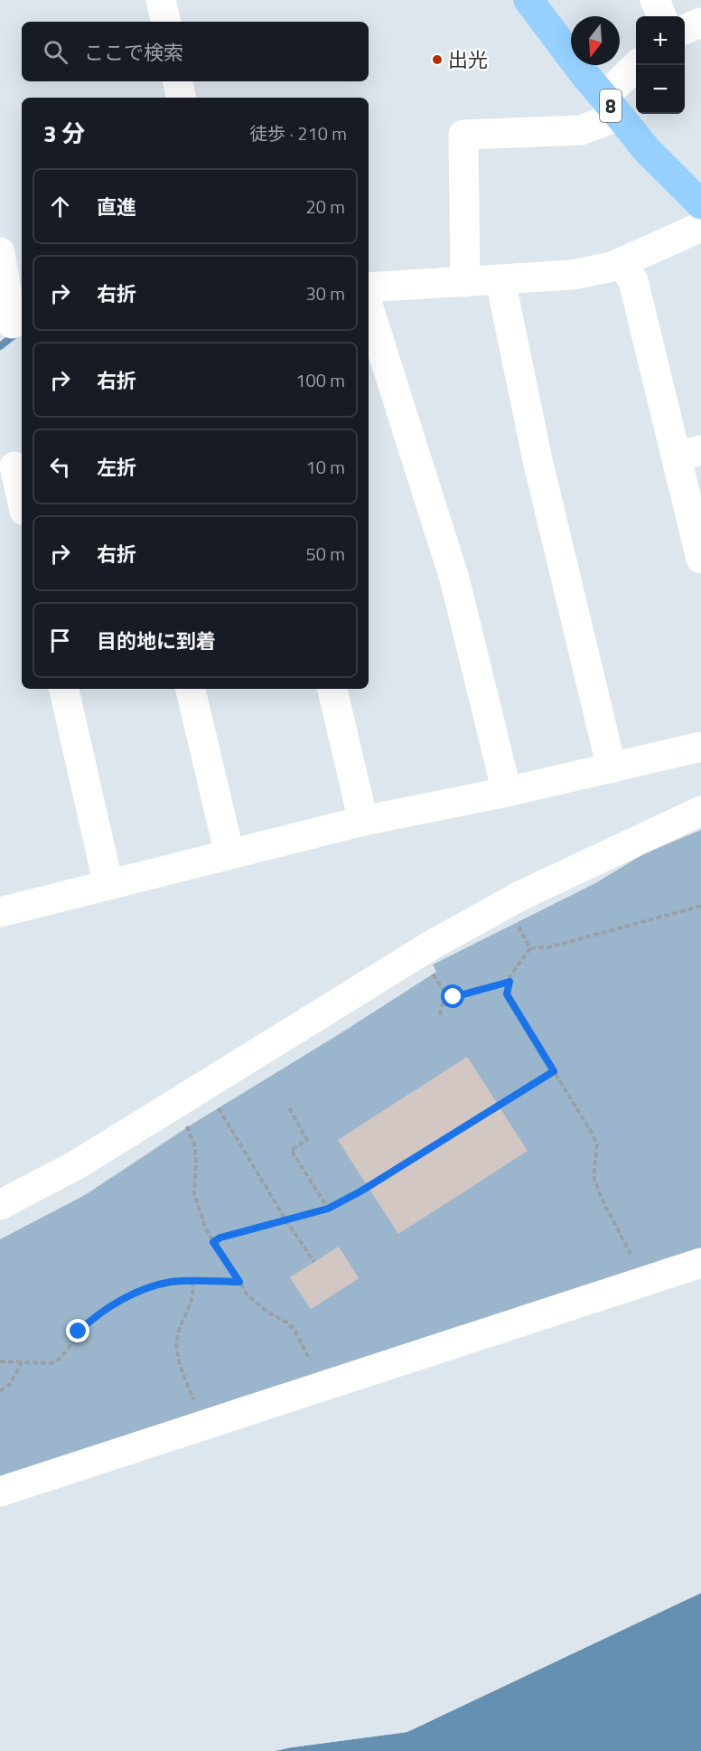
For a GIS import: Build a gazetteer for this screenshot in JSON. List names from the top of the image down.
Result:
{
  "streets": {
    "highway": ["8"]
  },
  "places": ["出光"],
  "north": "bottom",
  "page": {
    "map_buttons": ["+", "−"],
    "search": "ここで検索",
    "heading": ["3 分", "徒歩 · 210 m"],
    "list": [
      ["直進", "20 m"],
      ["右折", "30 m"],
      ["右折", "100 m"],
      ["左折", "10 m"],
      ["右折", "50 m"],
      "目的地に到着"
    ]
  }
}
